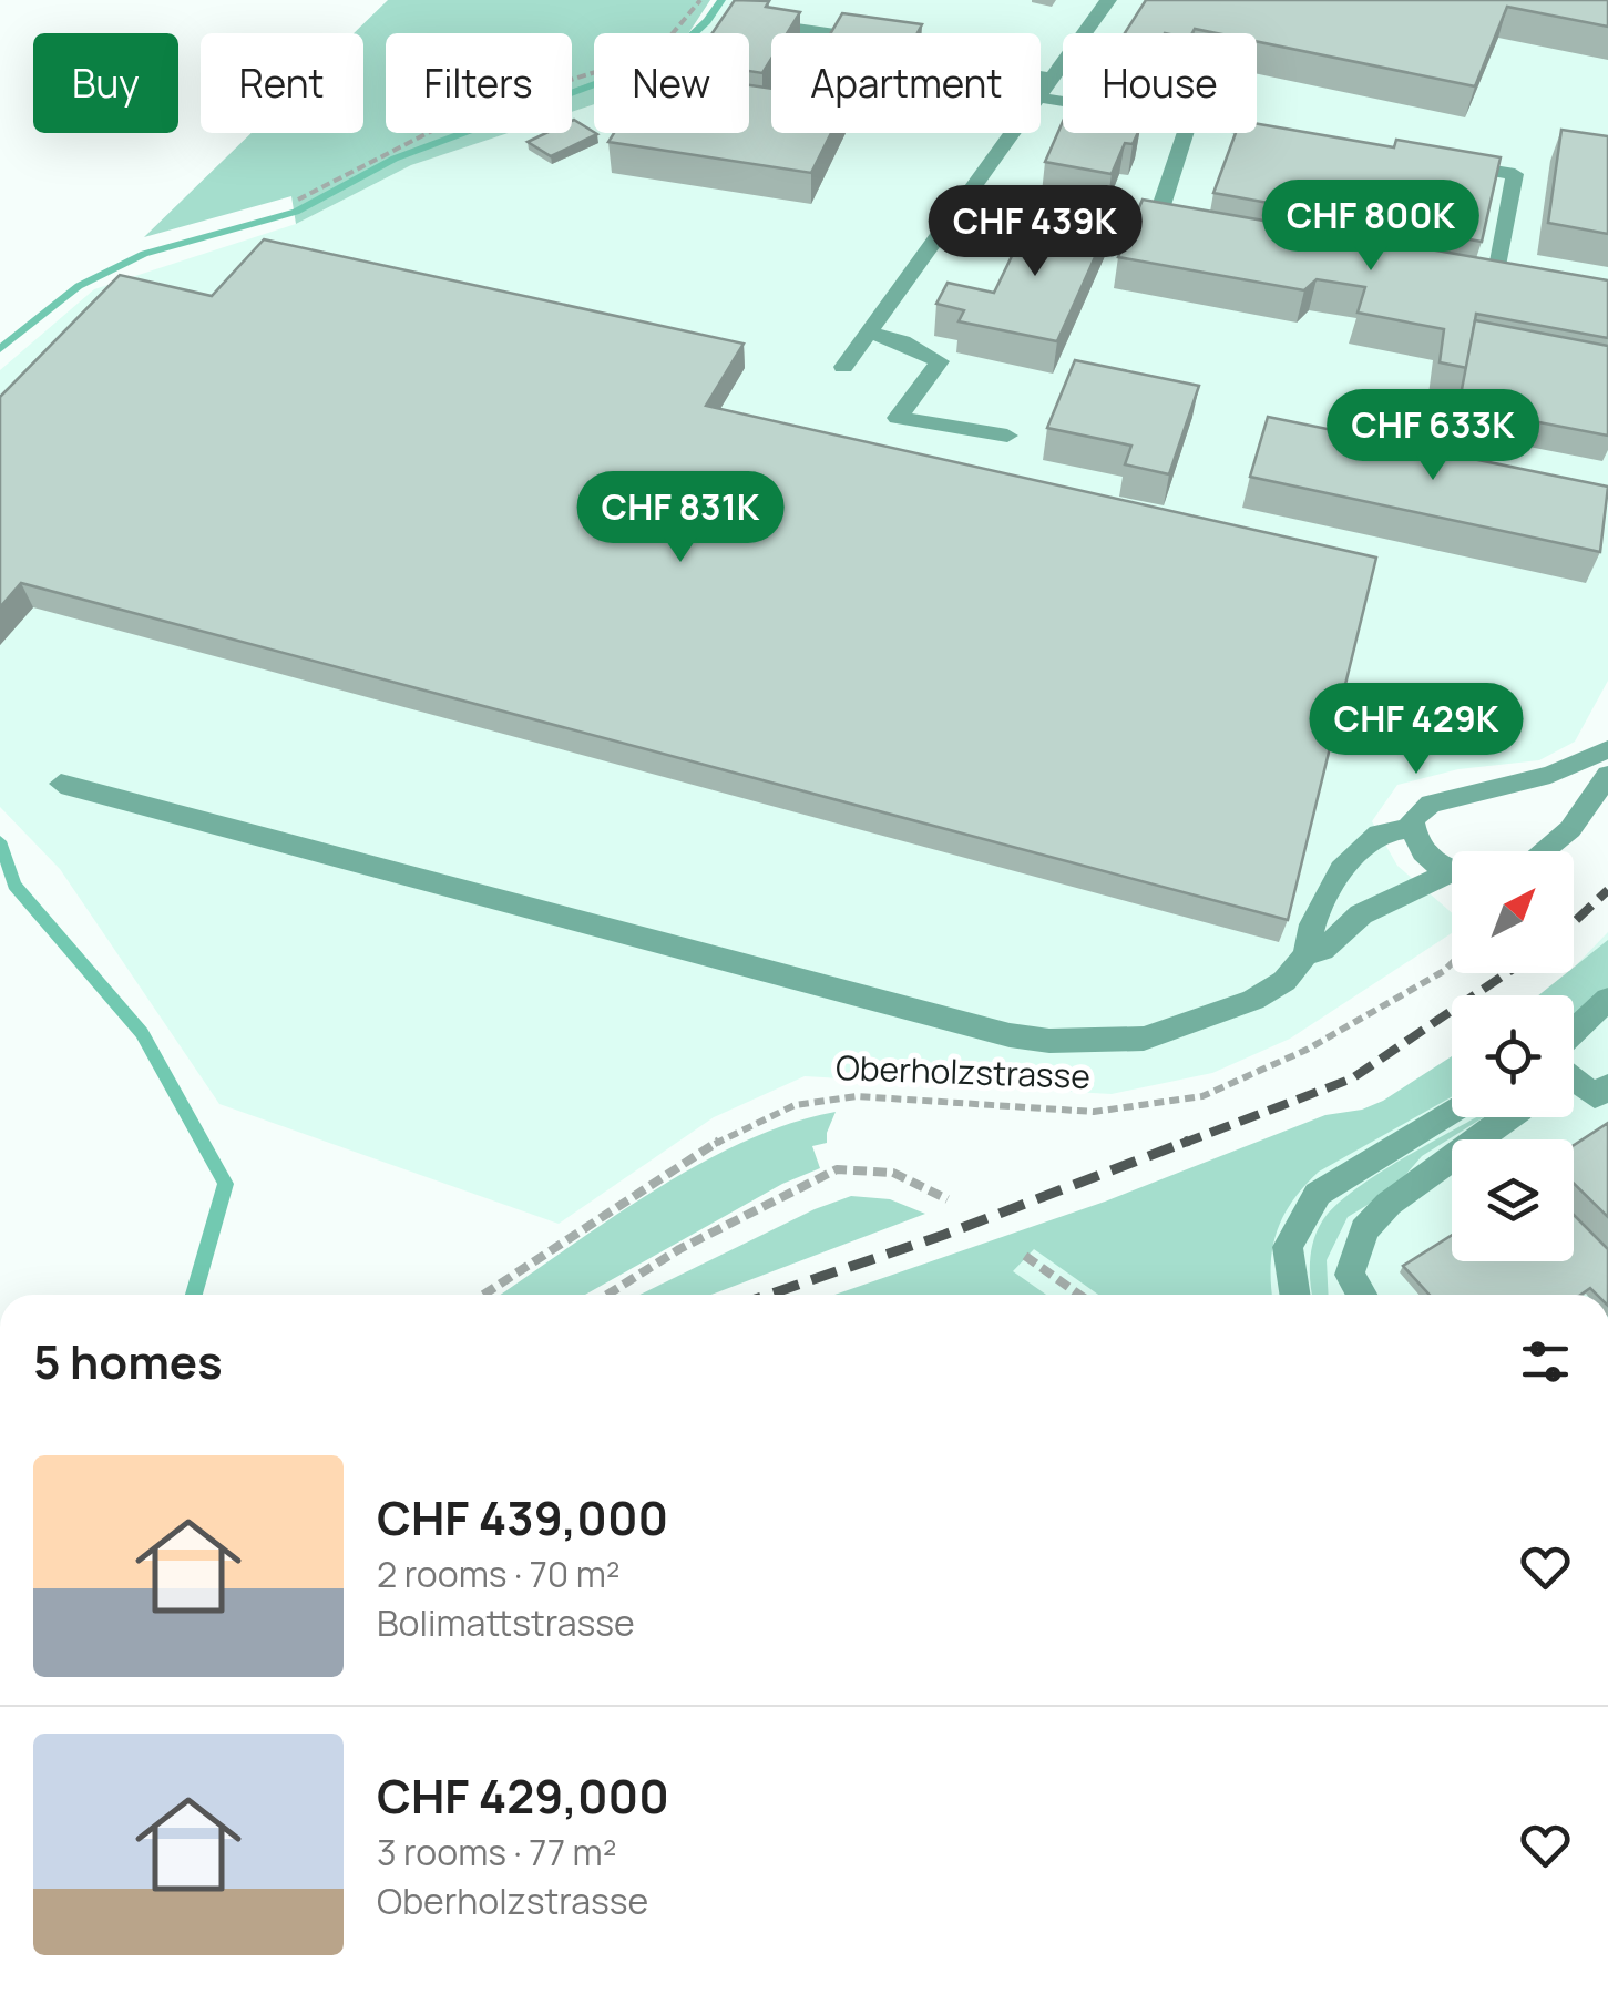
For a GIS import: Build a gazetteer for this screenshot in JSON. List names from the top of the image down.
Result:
{
  "streets": {
    "path": ["Oberholzstrasse"]
  },
  "north": "top right",
  "page": {
    "chip": [
      "Buy",
      "Rent",
      "Filters",
      "New",
      "Apartment",
      "House"
    ],
    "price": [
      "CHF 800K",
      "CHF 439K",
      "CHF 633K",
      "CHF 831K",
      "CHF 429K"
    ],
    "heading": "5 homes",
    "list": [
      {
        "name": "CHF 439,000",
        "note": "2 rooms · 70 m² · Bolimattstrasse"
      },
      {
        "name": "CHF 429,000",
        "note": "3 rooms · 77 m² · Oberholzstrasse"
      }
    ]
  }
}
